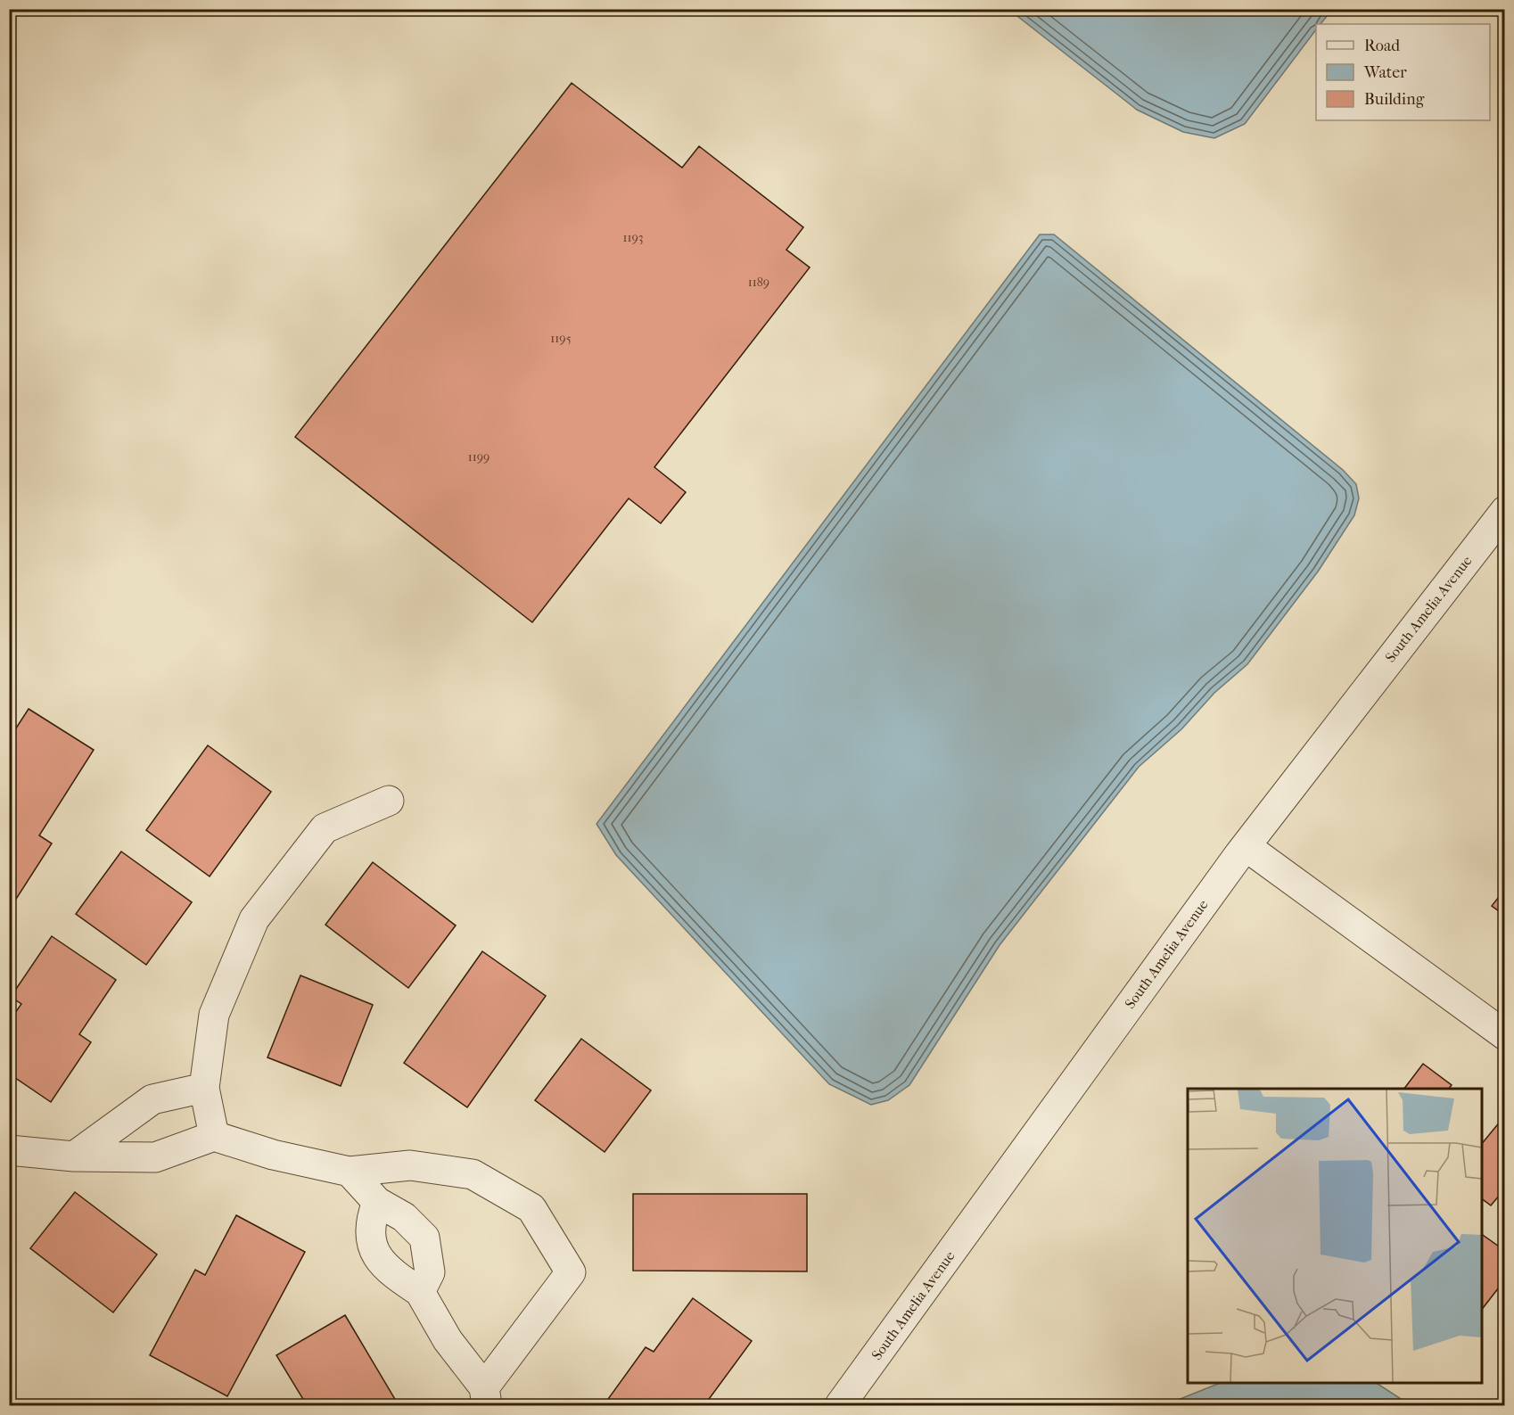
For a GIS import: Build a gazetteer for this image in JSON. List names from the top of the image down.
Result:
{
  "streets": {
    "street": ["South Amelia Avenue"]
  },
  "house_numbers": [
    "1193",
    "1189",
    "1195",
    "1199"
  ],
  "legend": ["Road", "Water", "Building"]
}
